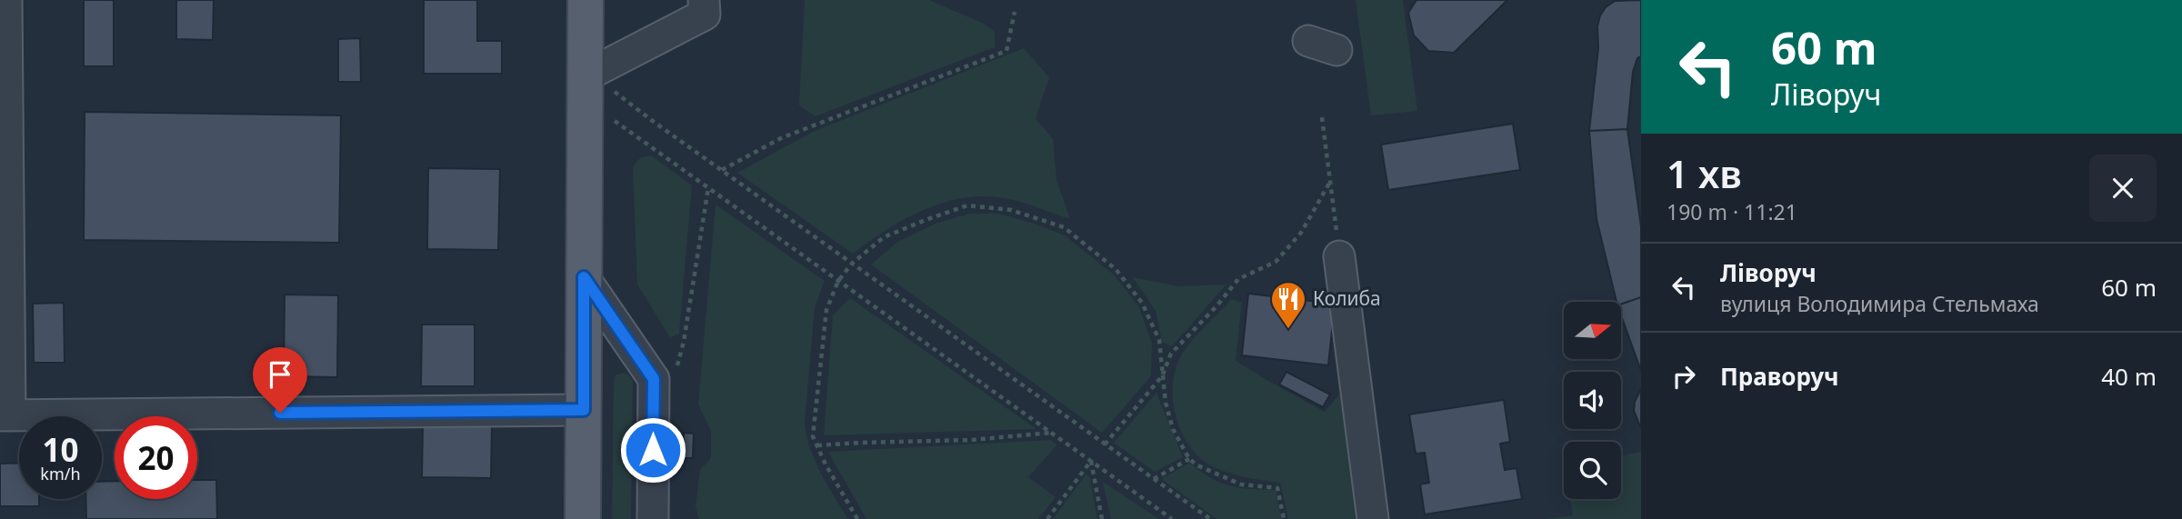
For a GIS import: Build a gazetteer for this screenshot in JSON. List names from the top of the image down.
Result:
{
  "places": {
    "restaurant": ["Колиба"]
  },
  "north": "right",
  "page": {
    "turn": ["60 m", "Ліворуч"],
    "heading": ["1 хв", "190 m · 11:21"],
    "list": [
      {
        "name": "Ліворуч",
        "note": "вулиця Володимира Стельмаха",
        "value": "60 m"
      },
      {
        "name": "Праворуч",
        "value": "40 m"
      }
    ],
    "speed": "10 km/h",
    "limit": "20"
  }
}
